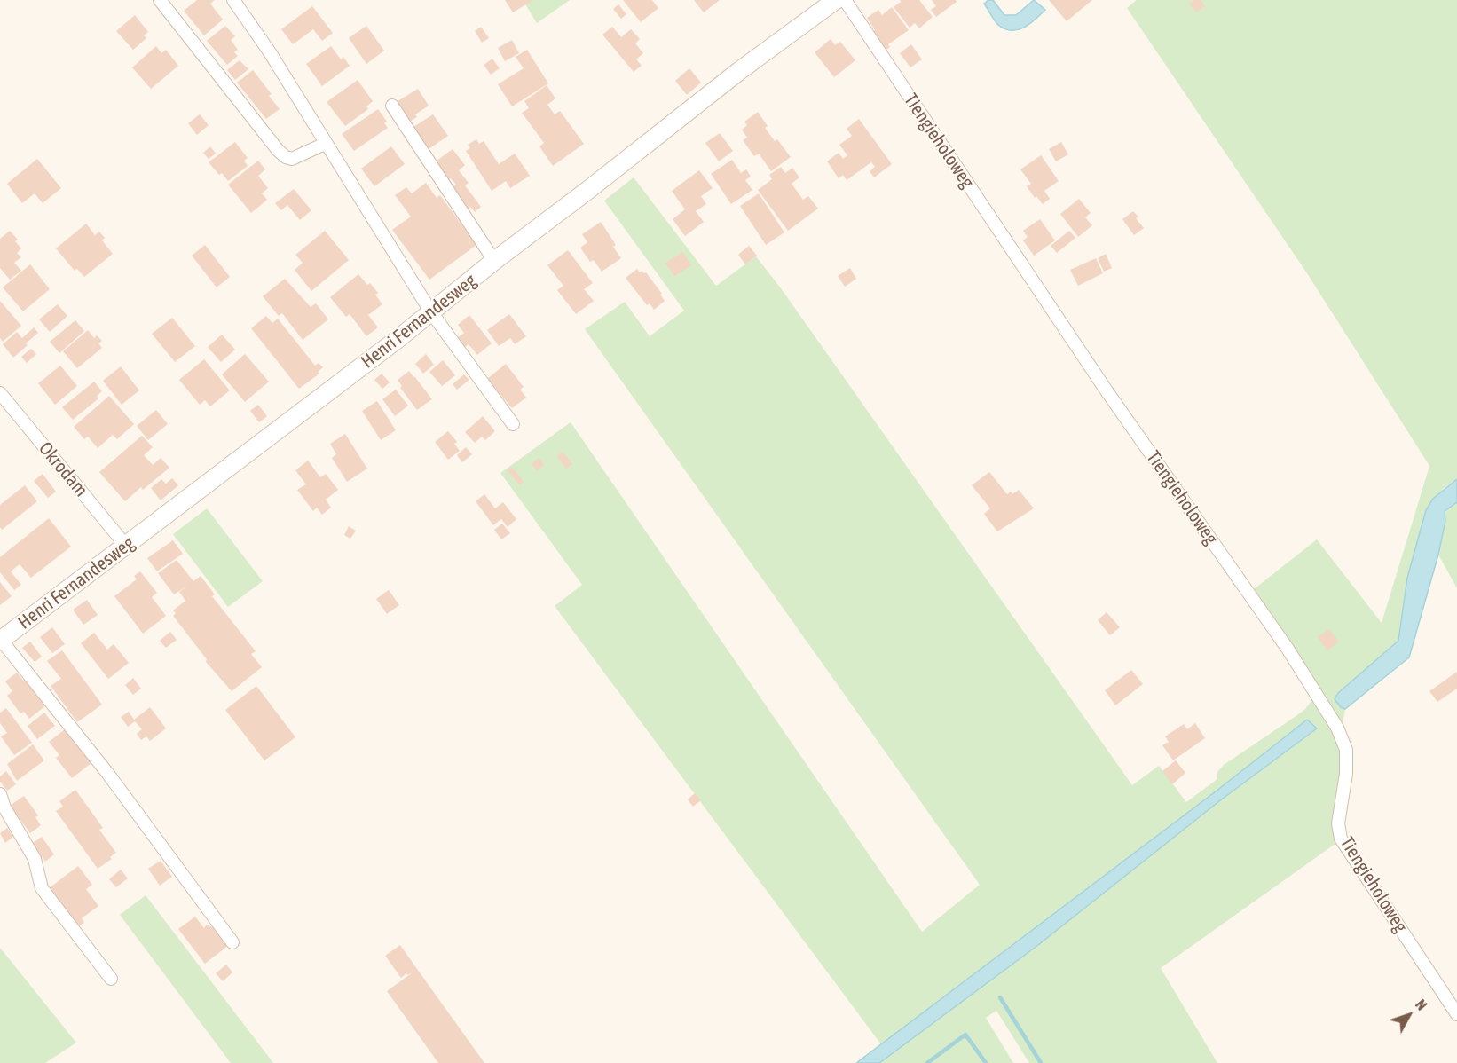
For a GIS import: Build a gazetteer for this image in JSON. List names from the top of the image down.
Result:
{
  "streets": {
    "street": ["Tiengieholoweg", "Henri Fernandesweg", "Okrodam"]
  },
  "crossings": [
    ["Henri Fernandesweg", "Okrodam"]
  ],
  "north": "top right"
}
